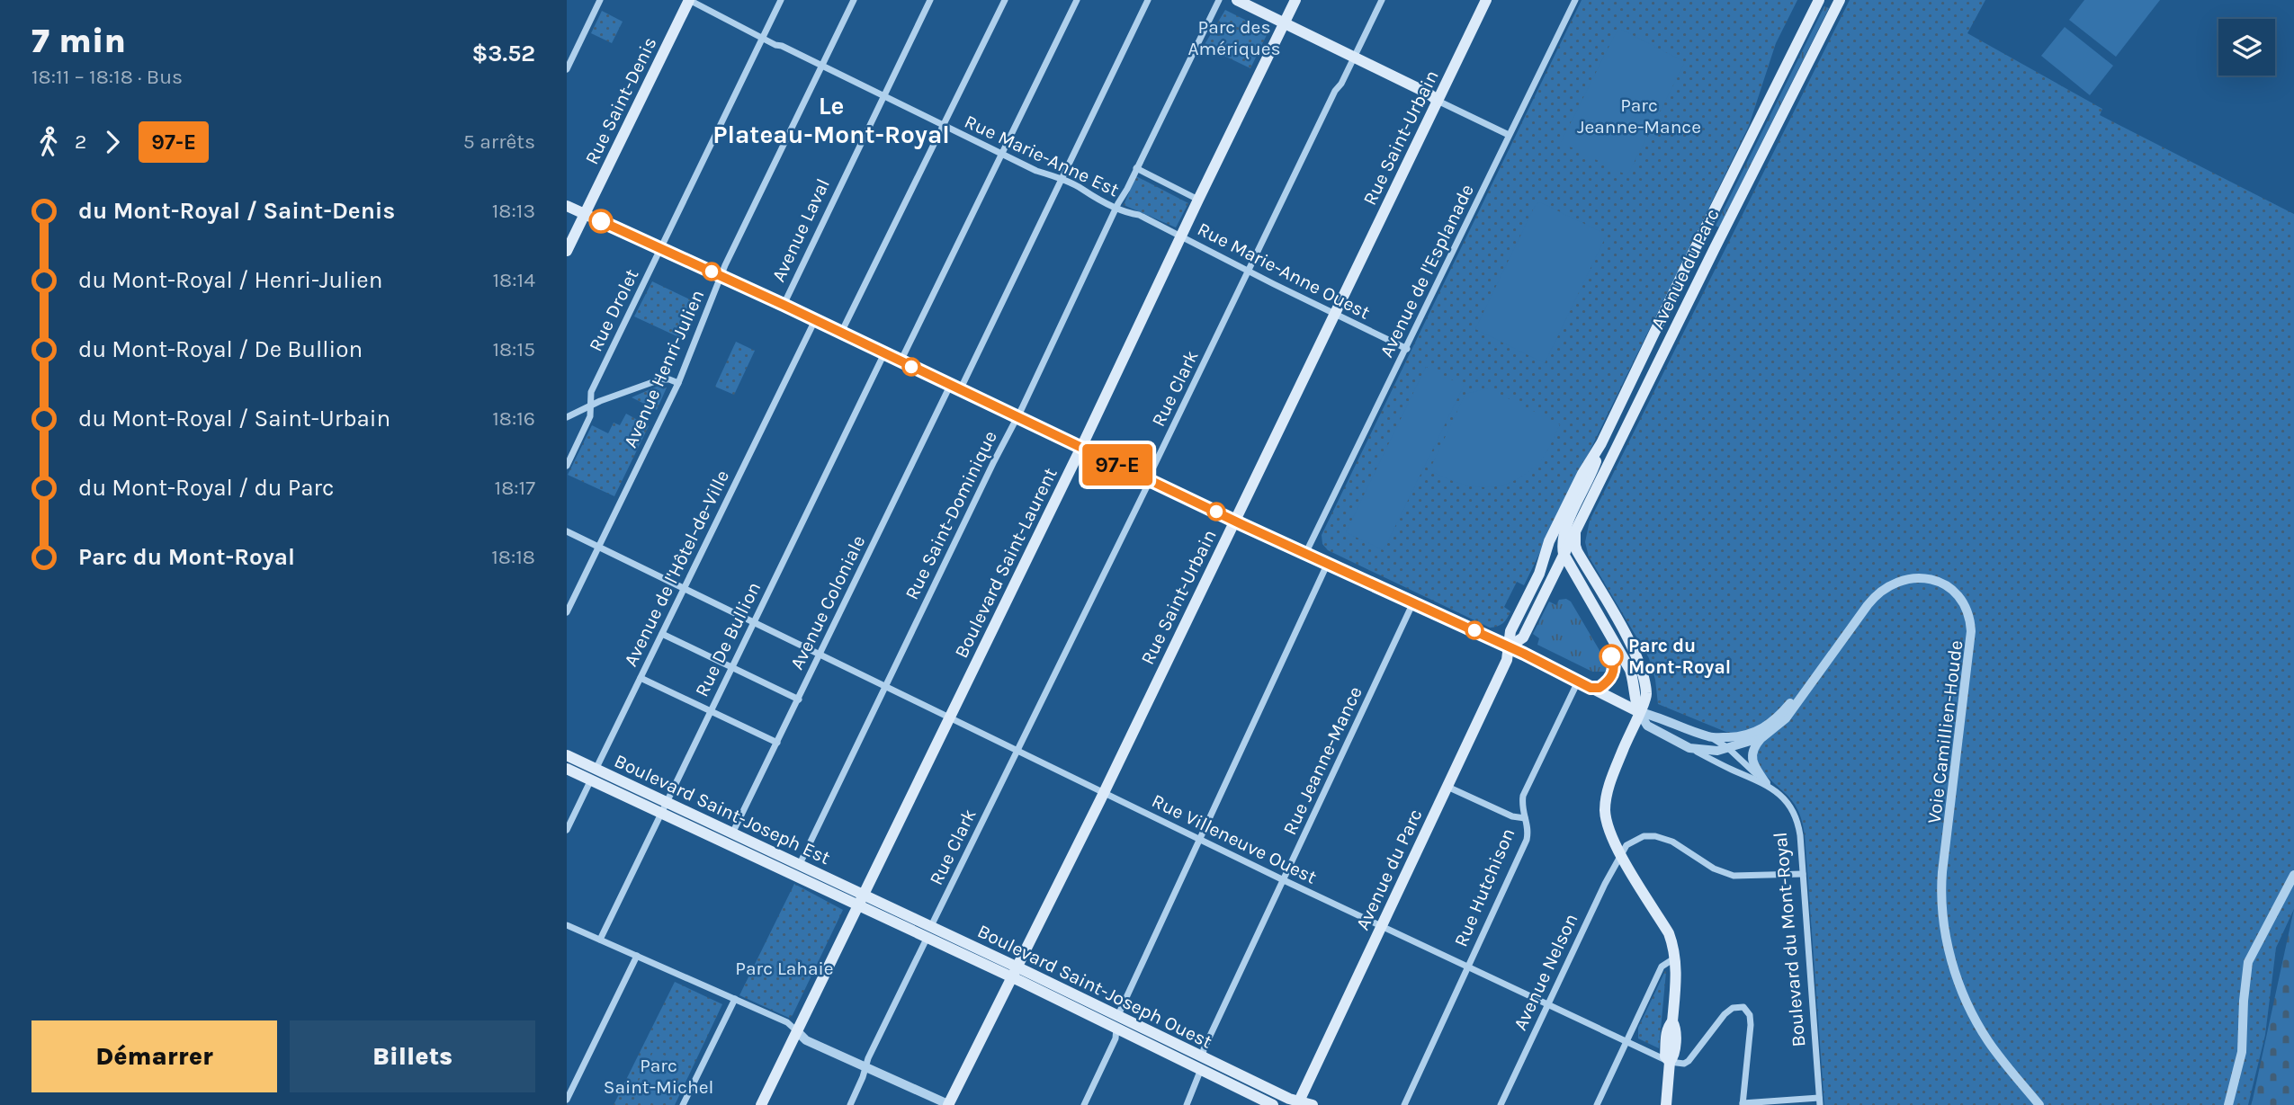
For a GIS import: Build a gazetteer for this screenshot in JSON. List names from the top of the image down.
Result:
{
  "streets": {
    "main road": [
      "Rue Saint-Denis",
      "Rue Saint-Urbain",
      "Avenue du Parc",
      "Boulevard Saint-Laurent",
      "Boulevard Saint-Joseph Est",
      "Boulevard Saint-Joseph Ouest"
    ],
    "street": [
      "Rue Marie-Anne Est",
      "Avenue Laval",
      "Rue Marie-Anne Ouest",
      "Avenue de l'Esplanade",
      "Rue Drolet",
      "Avenue Henri-Julien",
      "Rue Clark",
      "Rue Saint-Dominique",
      "Avenue de l'Hôtel-de-Ville",
      "Avenue Coloniale",
      "Rue De Bullion",
      "Voie Camillien-Houde",
      "Rue Jeanne-Mance",
      "Rue Villeneuve Ouest",
      "Rue Hutchison",
      "Boulevard du Mont-Royal",
      "Avenue Nelson"
    ]
  },
  "crossings": [
    ["Rue Saint-Denis", "Rue Marie-Anne Est"],
    ["Rue Saint-Urbain", "Rue Marie-Anne Ouest"],
    ["Rue Saint-Urbain", "Rue Villeneuve Ouest"],
    ["Rue Saint-Urbain", "Boulevard Saint-Joseph Ouest"],
    ["Rue Marie-Anne Est", "Avenue Laval"],
    ["Rue Marie-Anne Est", "Rue Marie-Anne Ouest"],
    ["Rue Marie-Anne Est", "Rue Drolet"],
    ["Rue Marie-Anne Est", "Avenue Henri-Julien"],
    ["Rue Marie-Anne Est", "Rue Saint-Dominique"],
    ["Rue Marie-Anne Est", "Boulevard Saint-Laurent"],
    ["Rue Marie-Anne Est", "Avenue Coloniale"],
    ["Avenue du Parc", "Rue Villeneuve Ouest"],
    ["Avenue du Parc", "Boulevard Saint-Joseph Ouest"],
    ["Rue Marie-Anne Ouest", "Avenue de l'Esplanade"],
    ["Rue Marie-Anne Ouest", "Rue Clark"],
    ["Rue Marie-Anne Ouest", "Boulevard Saint-Laurent"],
    ["Avenue Henri-Julien", "Rue Villeneuve Ouest"],
    ["Rue Clark", "Rue Villeneuve Ouest"],
    ["Rue Clark", "Boulevard Saint-Joseph Ouest"],
    ["Rue Saint-Dominique", "Boulevard Saint-Joseph Est"],
    ["Rue Saint-Dominique", "Rue Villeneuve Ouest"],
    ["Boulevard Saint-Laurent", "Boulevard Saint-Joseph Est"],
    ["Boulevard Saint-Laurent", "Rue Villeneuve Ouest"],
    ["Boulevard Saint-Laurent", "Boulevard Saint-Joseph Ouest"],
    ["Avenue de l'Hôtel-de-Ville", "Boulevard Saint-Joseph Est"],
    ["Avenue de l'Hôtel-de-Ville", "Rue Villeneuve Ouest"],
    ["Avenue Coloniale", "Boulevard Saint-Joseph Est"],
    ["Avenue Coloniale", "Rue Villeneuve Ouest"],
    ["Rue De Bullion", "Boulevard Saint-Joseph Est"],
    ["Rue De Bullion", "Rue Villeneuve Ouest"],
    ["Voie Camillien-Houde", "Boulevard du Mont-Royal"],
    ["Rue Jeanne-Mance", "Rue Villeneuve Ouest"],
    ["Rue Jeanne-Mance", "Boulevard Saint-Joseph Ouest"],
    ["Boulevard Saint-Joseph Est", "Boulevard Saint-Joseph Ouest"],
    ["Rue Villeneuve Ouest", "Rue Hutchison"],
    ["Rue Villeneuve Ouest", "Avenue Nelson"]
  ],
  "districts": ["Le Plateau-Mont-Royal"],
  "parks": [
    "Parc des Amériques",
    "Parc Jeanne-Mance",
    "Parc Lahaie",
    "Parc Saint-Michel"
  ],
  "places": ["Parc du Mont-Royal"],
  "lines": ["bus line 97-E"],
  "page": {
    "heading": ["7 min", "18:11 – 18:18 · Bus", "$3.52"],
    "on_map": "97-E",
    "legs": ["2", "97-E", "5 arrêts"],
    "list": [
      {
        "name": "du Mont-Royal / Saint-Denis",
        "value": "18:13"
      },
      {
        "name": "du Mont-Royal / Henri-Julien",
        "value": "18:14"
      },
      {
        "name": "du Mont-Royal / De Bullion",
        "value": "18:15"
      },
      {
        "name": "du Mont-Royal / Saint-Urbain",
        "value": "18:16"
      },
      {
        "name": "du Mont-Royal / du Parc",
        "value": "18:17"
      },
      {
        "name": "Parc du Mont-Royal",
        "value": "18:18"
      }
    ],
    "buttons": ["Démarrer", "Billets"]
  }
}
